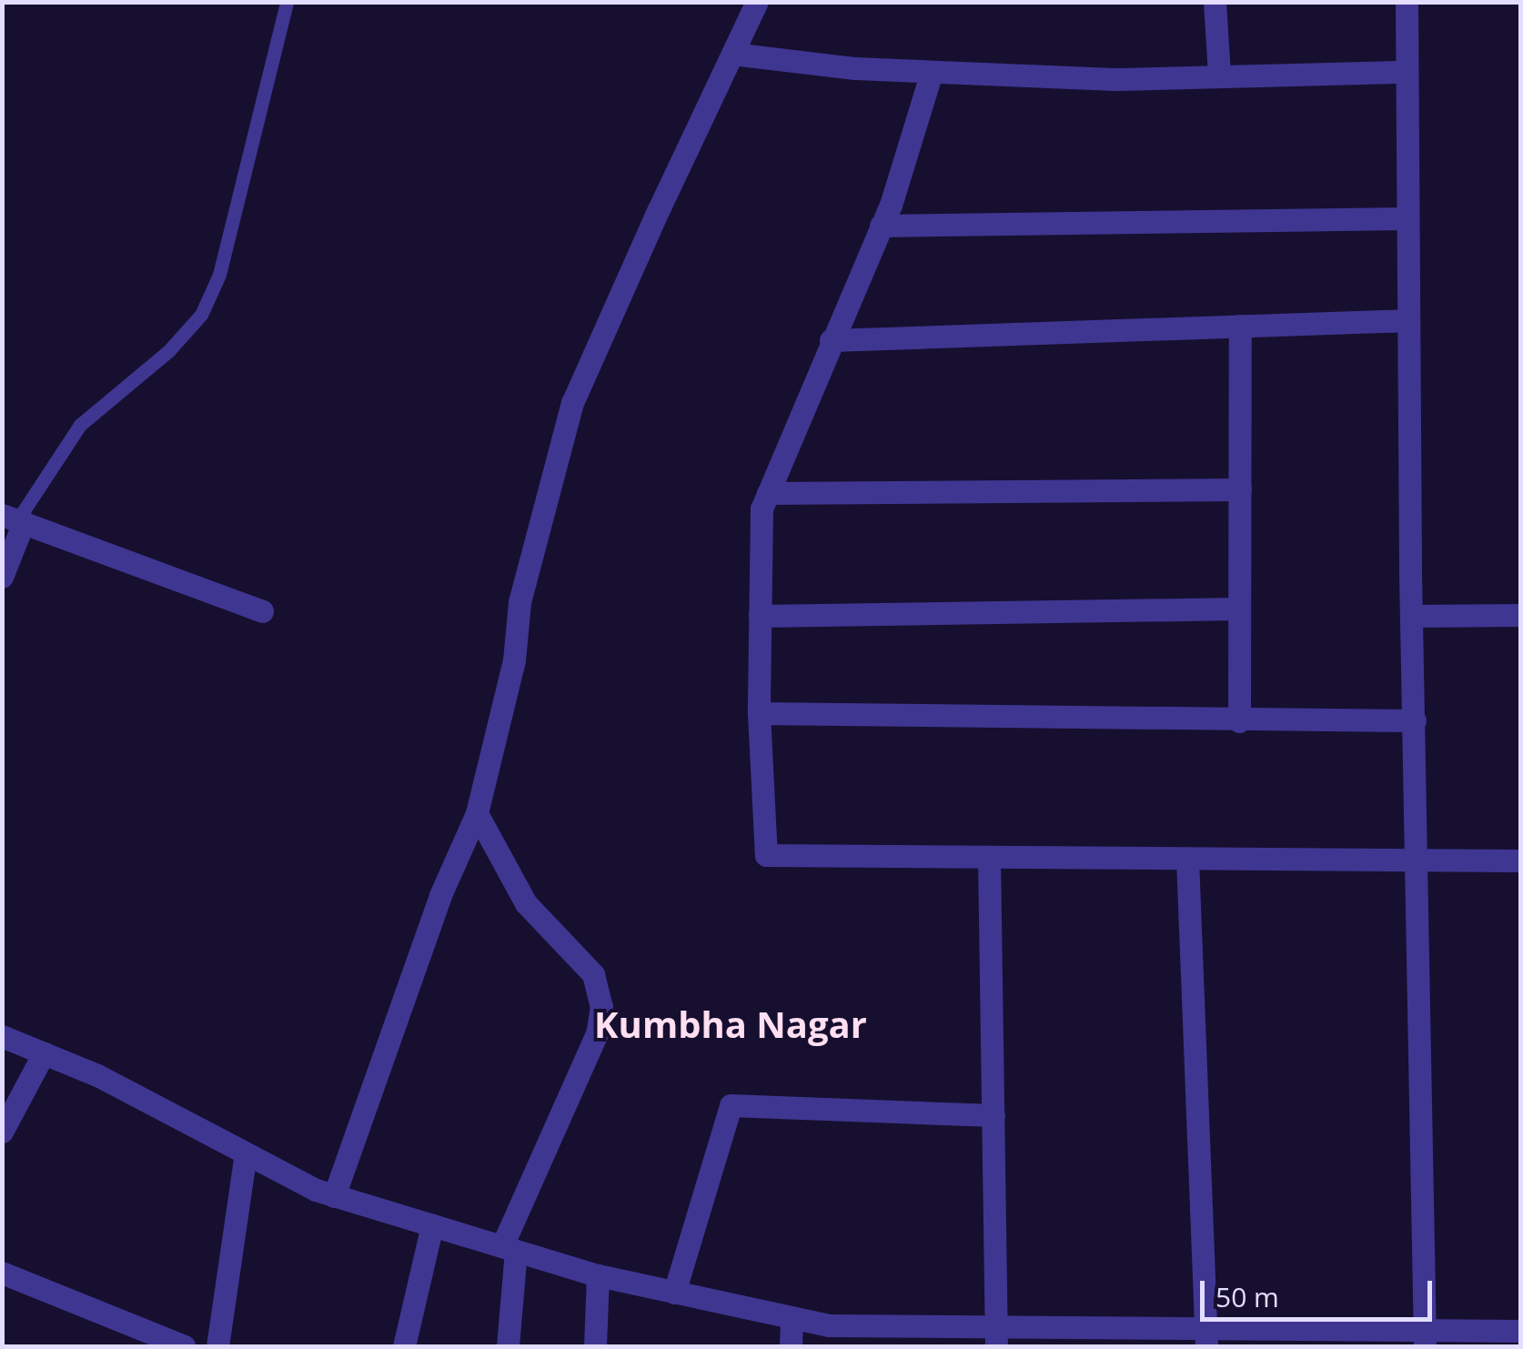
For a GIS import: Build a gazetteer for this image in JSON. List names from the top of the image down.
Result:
{
  "districts": ["Kumbha Nagar"],
  "scale_bar": "50 m"
}
